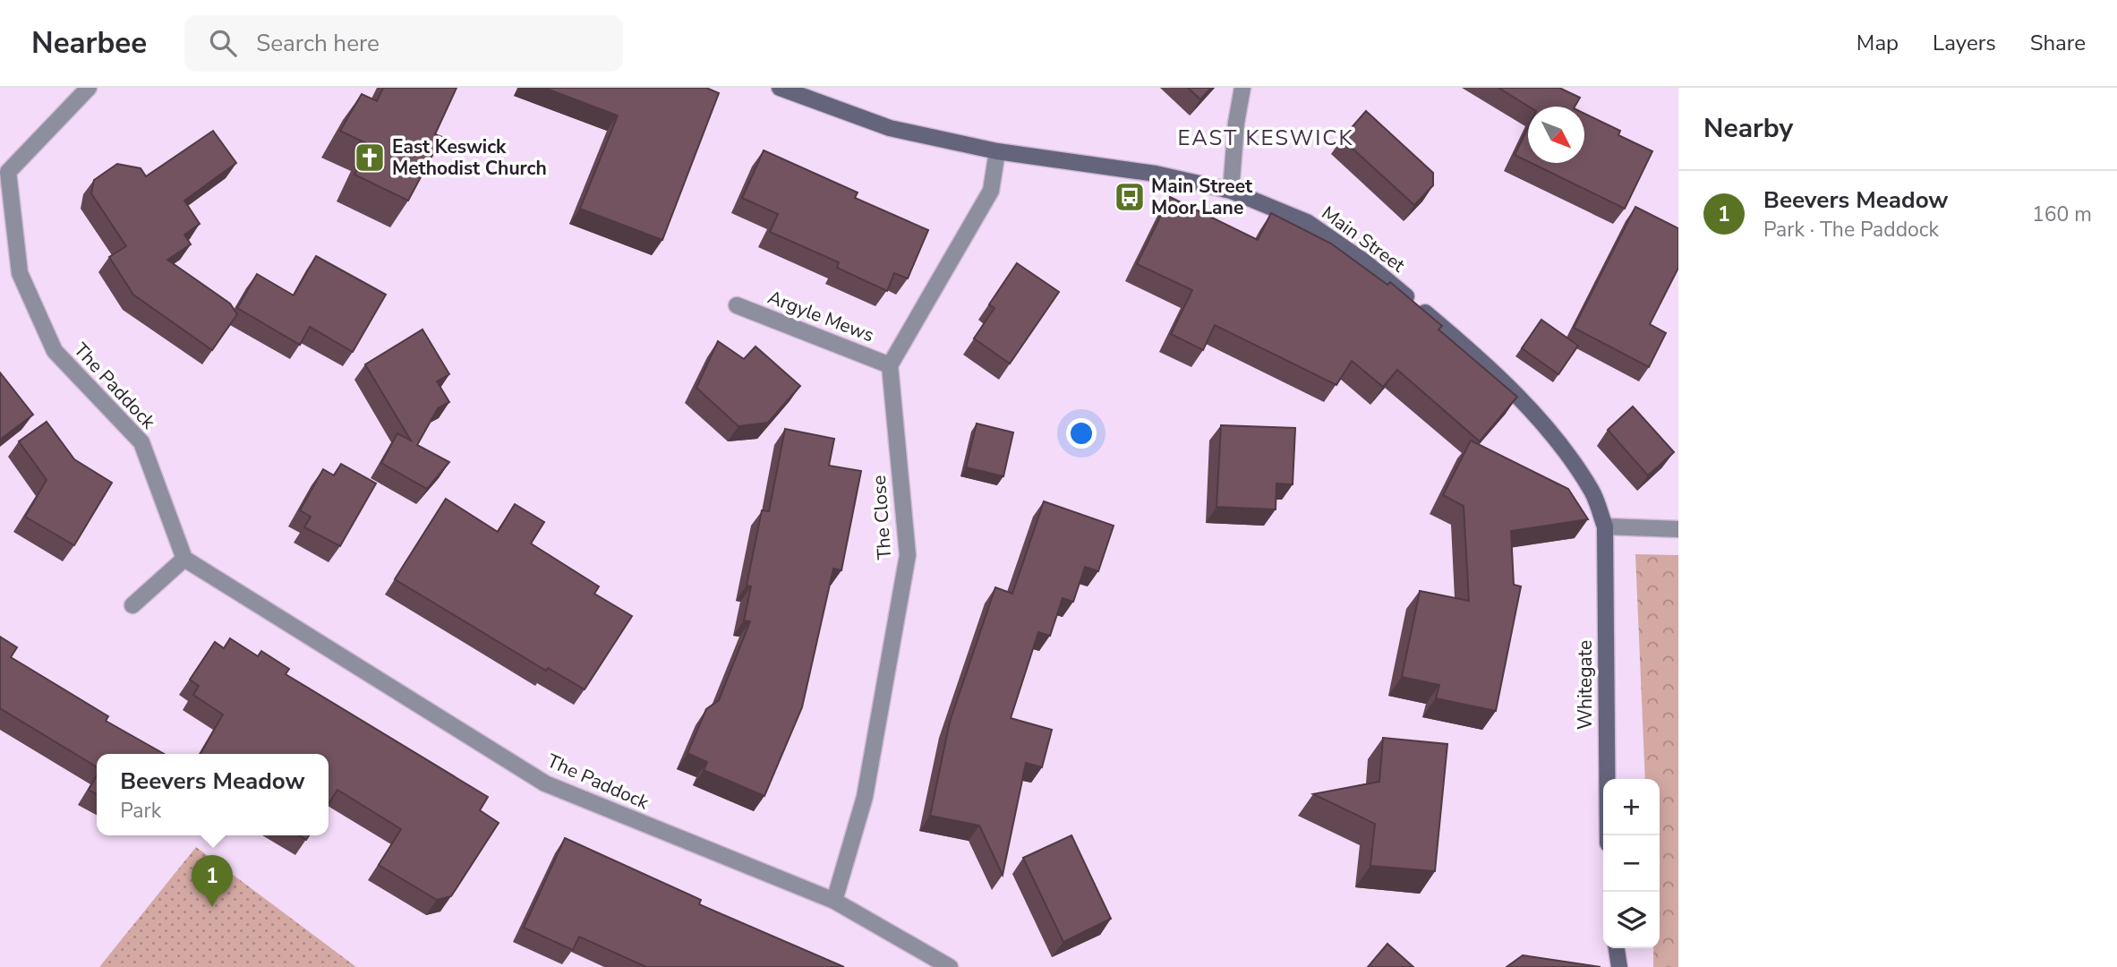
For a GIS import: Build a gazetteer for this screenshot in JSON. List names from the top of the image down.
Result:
{
  "streets": {
    "street": [
      "Main Street",
      "Argyle Mews",
      "The Paddock",
      "The Close",
      "Whitegate"
    ]
  },
  "crossings": [
    ["Main Street", "Whitegate"],
    ["Argyle Mews", "The Close"],
    ["The Paddock", "The Close"]
  ],
  "districts": ["EAST KESWICK"],
  "places": {
    "church": ["East Keswick Methodist Church"],
    "bus stop": ["Main Street Moor Lane"]
  },
  "north": "bottom right",
  "page": {
    "header": "Nearbee",
    "search": "Search here",
    "nav": ["Map", "Layers", "Share"],
    "heading": "Nearby",
    "list": [
      {
        "mark": "1",
        "name": "Beevers Meadow",
        "note": "Park · The Paddock",
        "value": "160 m"
      }
    ],
    "popup": ["Beevers Meadow", "Park"],
    "map_buttons": ["+", "−"],
    "pins": "1"
  }
}
